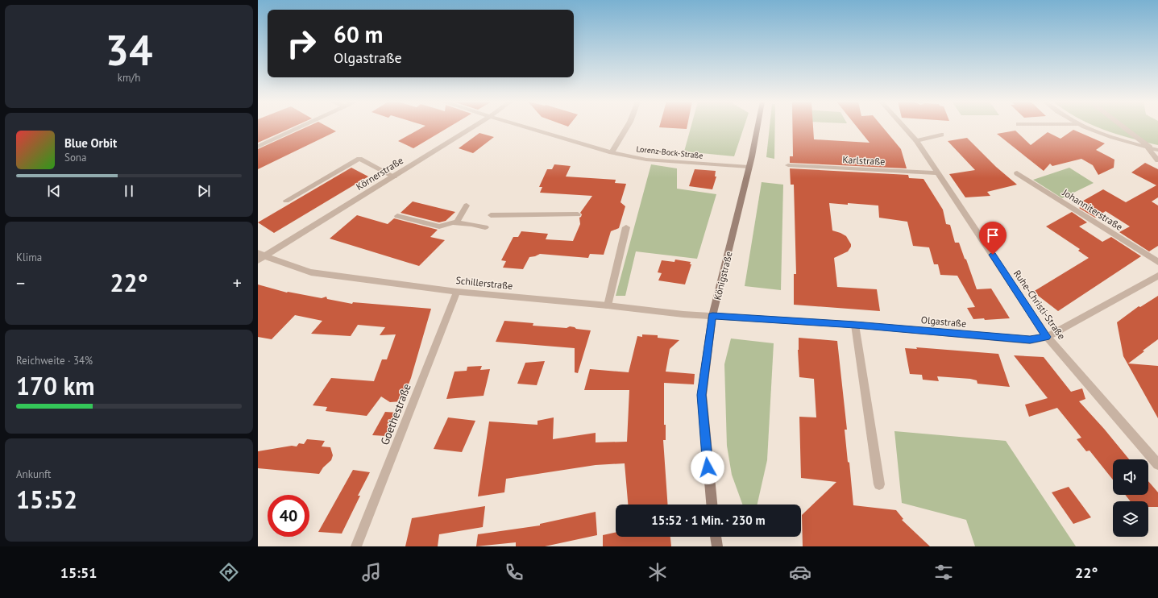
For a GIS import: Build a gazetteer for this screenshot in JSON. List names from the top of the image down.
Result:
{
  "streets": {
    "street": [
      "Lorenz-Bock-Straße",
      "Karlstraße",
      "Körnerstraße",
      "Johanniterstraße",
      "Königstraße",
      "Schillerstraße",
      "Ruhe-Christi-Straße",
      "Olgastraße",
      "Goethestraße"
    ]
  },
  "crossings": [
    ["Lorenz-Bock-Straße", "Königstraße"],
    ["Karlstraße", "Ruhe-Christi-Straße"],
    ["Körnerstraße", "Schillerstraße"],
    ["Königstraße", "Schillerstraße"],
    ["Königstraße", "Olgastraße"],
    ["Schillerstraße", "Olgastraße"],
    ["Schillerstraße", "Goethestraße"],
    ["Ruhe-Christi-Straße", "Olgastraße"]
  ],
  "page": {
    "tile": [
      ["34", "km/h"],
      "Klima",
      ["Reichweite · 34%", "170 km"],
      ["Ankunft", "15:52"]
    ],
    "turn": ["60 m", "Olgastraße"],
    "song": ["Blue Orbit", "Sona"],
    "heat": ["−", "22°", "+"],
    "limit": "40",
    "trip": "15:52 · 1 Min. · 230 m",
    "tabs": ["15:51", "22°"]
  }
}
